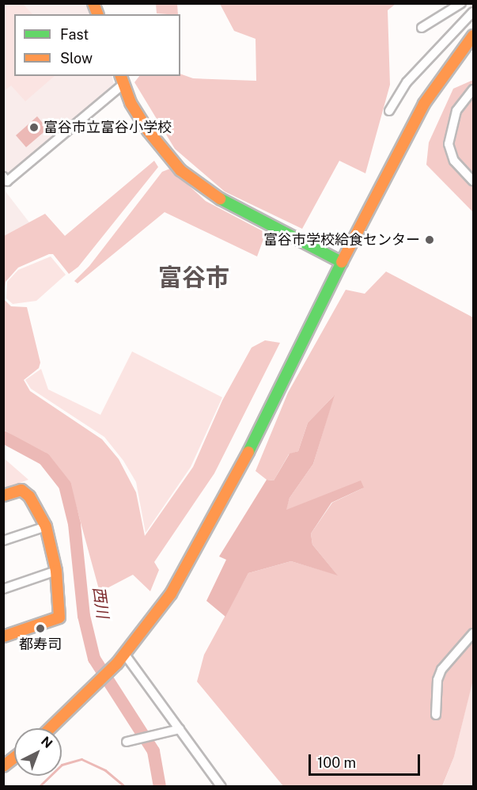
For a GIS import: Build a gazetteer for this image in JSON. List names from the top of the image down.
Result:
{
  "districts": ["富谷市"],
  "water": ["西川"],
  "places": ["富谷市立富谷小学校", "富谷市学校給食センター", "都寿司"],
  "legend": ["Fast", "Slow"],
  "scale_bar": "100 m",
  "north": "top right"
}
